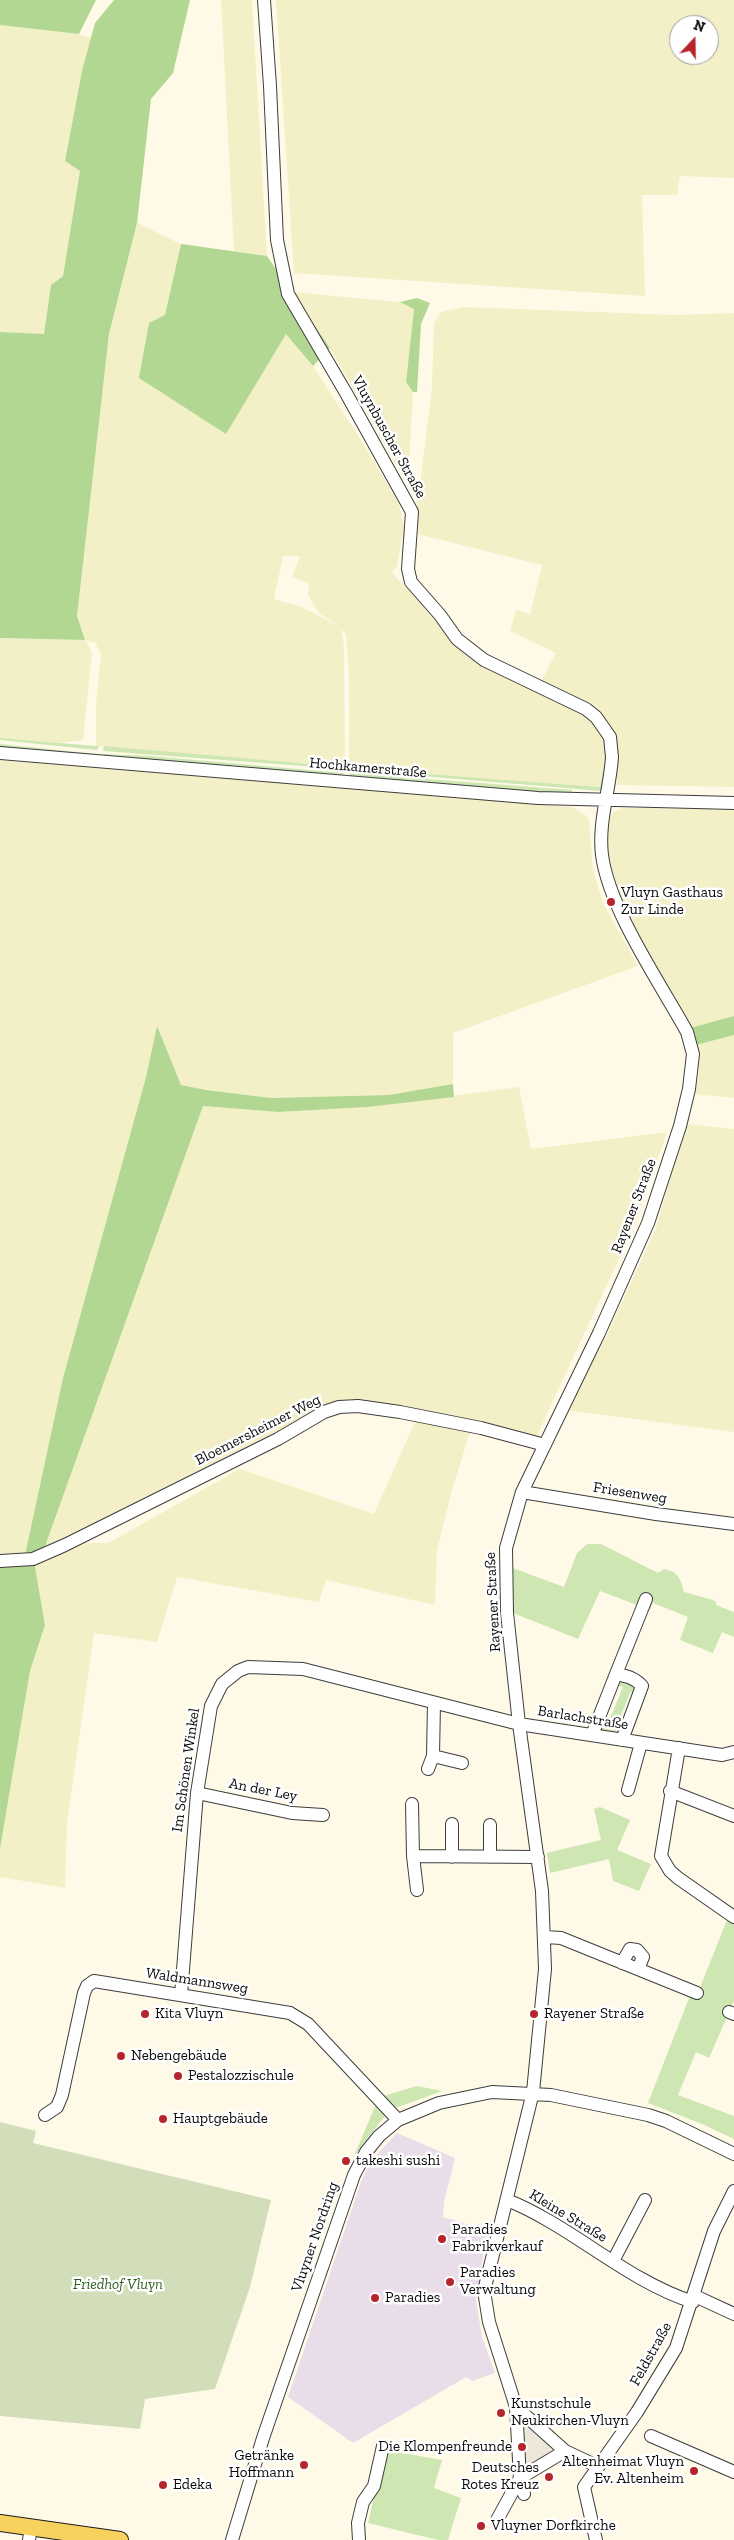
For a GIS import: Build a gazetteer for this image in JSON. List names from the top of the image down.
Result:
{
  "streets": {
    "street": [
      "Vluynbuscher Straße",
      "Hochkamerstraße",
      "Rayener Straße",
      "Bloemersheimer Weg",
      "Friesenweg",
      "Barlachstraße",
      "Im Schönen Winkel",
      "An der Ley",
      "Waldmannsweg",
      "Kleine Straße",
      "Vluyner Nordring",
      "Feldstraße"
    ]
  },
  "crossings": [
    ["Vluynbuscher Straße", "Hochkamerstraße"],
    ["Vluynbuscher Straße", "Rayener Straße"],
    ["Hochkamerstraße", "Rayener Straße"],
    ["Rayener Straße", "Bloemersheimer Weg"],
    ["Rayener Straße", "Friesenweg"],
    ["Rayener Straße", "Barlachstraße"],
    ["Rayener Straße", "Im Schönen Winkel"],
    ["Rayener Straße", "Kleine Straße"],
    ["Rayener Straße", "Vluyner Nordring"],
    ["Barlachstraße", "Im Schönen Winkel"],
    ["Im Schönen Winkel", "An der Ley"],
    ["Im Schönen Winkel", "Waldmannsweg"],
    ["Waldmannsweg", "Vluyner Nordring"],
    ["Kleine Straße", "Feldstraße"]
  ],
  "parks": ["Friedhof Vluyn"],
  "places": [
    "Vluyn Gasthaus Zur Linde",
    "Kita Vluyn",
    "Rayener Straße",
    "Nebengebäude",
    "Pestalozzischule",
    "Hauptgebäude",
    "takeshi sushi",
    "Paradies Fabrikverkauf",
    "Paradies Verwaltung",
    "Paradies",
    "Kunstschule Neukirchen-Vluyn",
    "Die Klompenfreunde",
    "Getränke Hoffmann",
    "Altenheimat Vluyn Ev. Altenheim",
    "Deutsches Rotes Kreuz",
    "Edeka",
    "Vluyner Dorfkirche"
  ],
  "north": "top"
}
